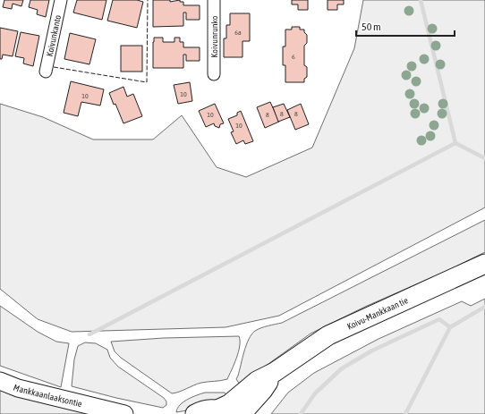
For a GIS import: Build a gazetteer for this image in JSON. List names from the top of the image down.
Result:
{
  "streets": {
    "main road": ["Koivu-Mankkaan tie", "Mankkaanlaaksontie"],
    "street": ["Koivunkanto", "Koivunrunko"]
  },
  "house_numbers": [
    "6a",
    "6",
    "10",
    "10",
    "8",
    "8",
    "10",
    "8",
    "10"
  ],
  "scale_bar": "50 m"
}
